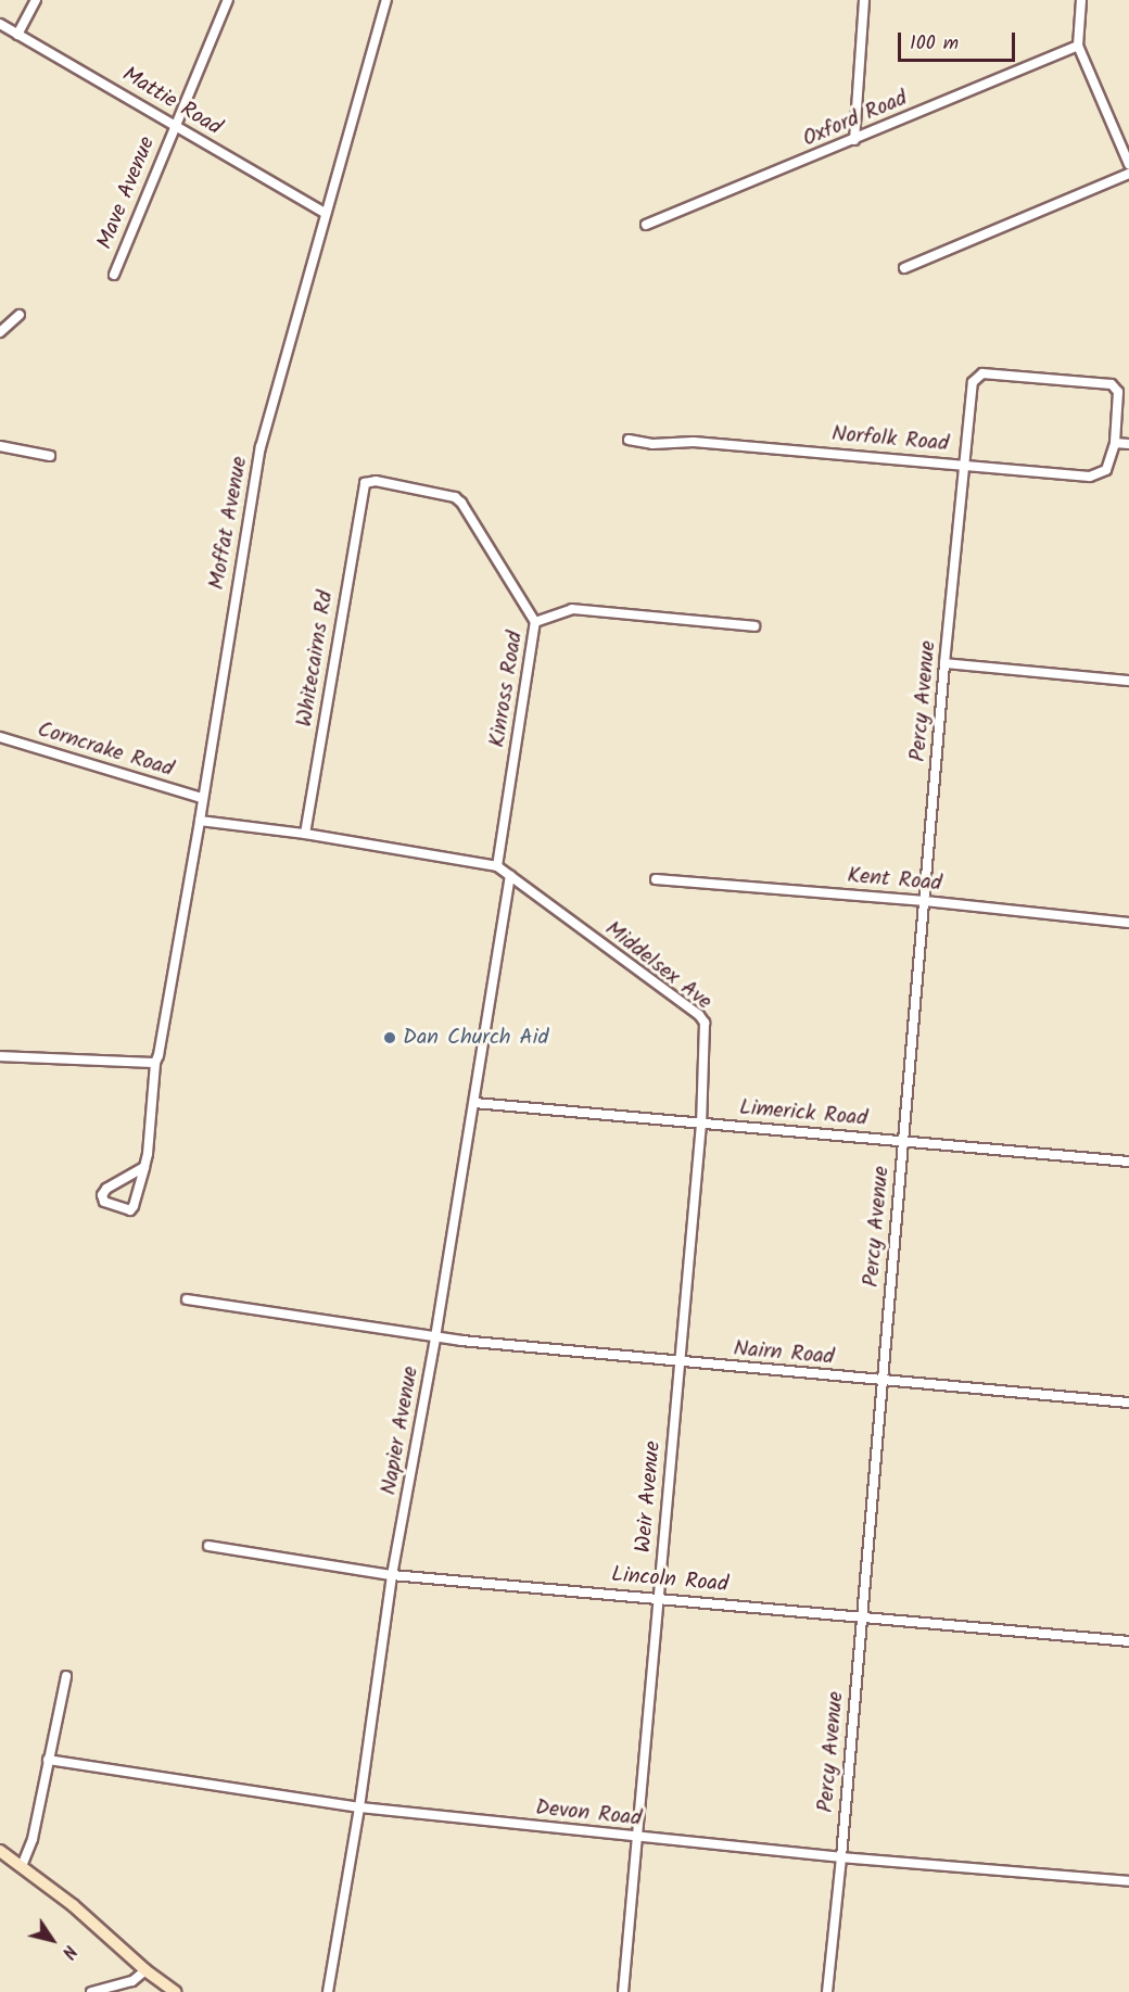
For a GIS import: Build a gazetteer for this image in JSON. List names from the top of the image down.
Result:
{
  "streets": {
    "street": [
      "Mattie Road",
      "Oxford Road",
      "Mave Avenue",
      "Norfolk Road",
      "Moffat Avenue",
      "Whitecairns Rd",
      "Kinross Road",
      "Percy Avenue",
      "Corncrake Road",
      "Kent Road",
      "Middelsex Ave",
      "Limerick Road",
      "Nairn Road",
      "Napier Avenue",
      "Weir Avenue",
      "Lincoln Road",
      "Devon Road"
    ]
  },
  "crossings": [
    ["Mattie Road", "Mave Avenue"],
    ["Mattie Road", "Moffat Avenue"],
    ["Norfolk Road", "Percy Avenue"],
    ["Moffat Avenue", "Corncrake Road"],
    ["Whitecairns Rd", "Kinross Road"],
    ["Percy Avenue", "Kent Road"],
    ["Percy Avenue", "Limerick Road"],
    ["Percy Avenue", "Nairn Road"],
    ["Percy Avenue", "Lincoln Road"],
    ["Percy Avenue", "Devon Road"],
    ["Middelsex Ave", "Limerick Road"],
    ["Middelsex Ave", "Napier Avenue"],
    ["Middelsex Ave", "Weir Avenue"],
    ["Limerick Road", "Napier Avenue"],
    ["Limerick Road", "Weir Avenue"],
    ["Nairn Road", "Napier Avenue"],
    ["Nairn Road", "Weir Avenue"],
    ["Napier Avenue", "Lincoln Road"],
    ["Napier Avenue", "Devon Road"],
    ["Weir Avenue", "Lincoln Road"],
    ["Weir Avenue", "Devon Road"]
  ],
  "places": ["Dan Church Aid"],
  "scale_bar": "100 m",
  "north": "bottom right"
}
